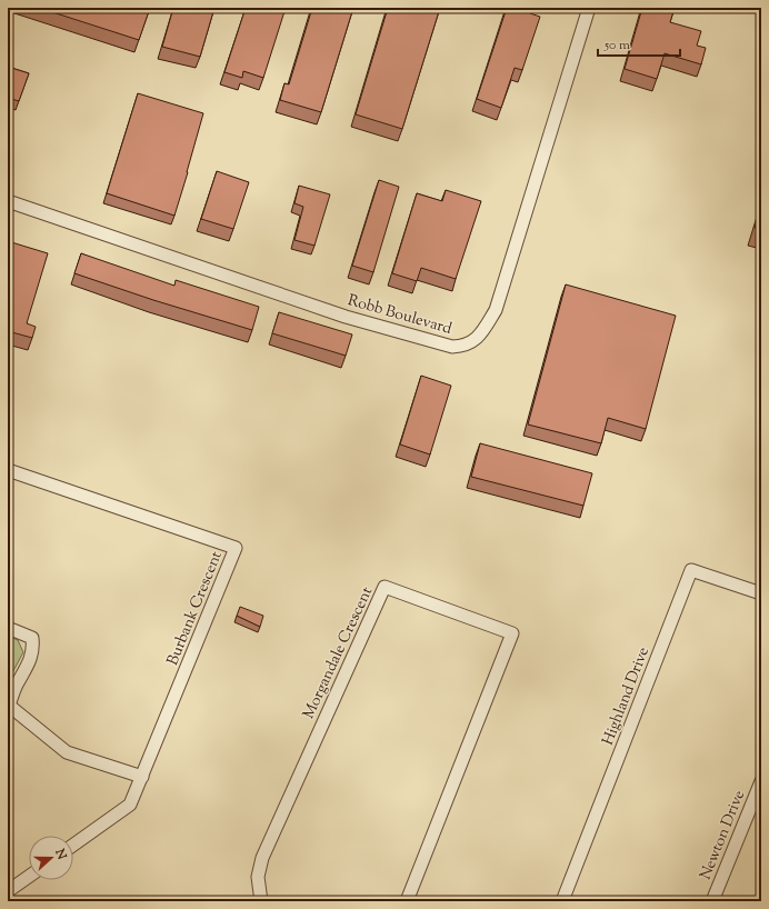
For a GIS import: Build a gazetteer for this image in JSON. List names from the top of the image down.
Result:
{
  "streets": {
    "street": [
      "Robb Boulevard",
      "Burbank Crescent",
      "Morgandale Crescent",
      "Highland Drive",
      "Newton Drive"
    ]
  },
  "scale_bar": "50 m",
  "north": "right"
}
